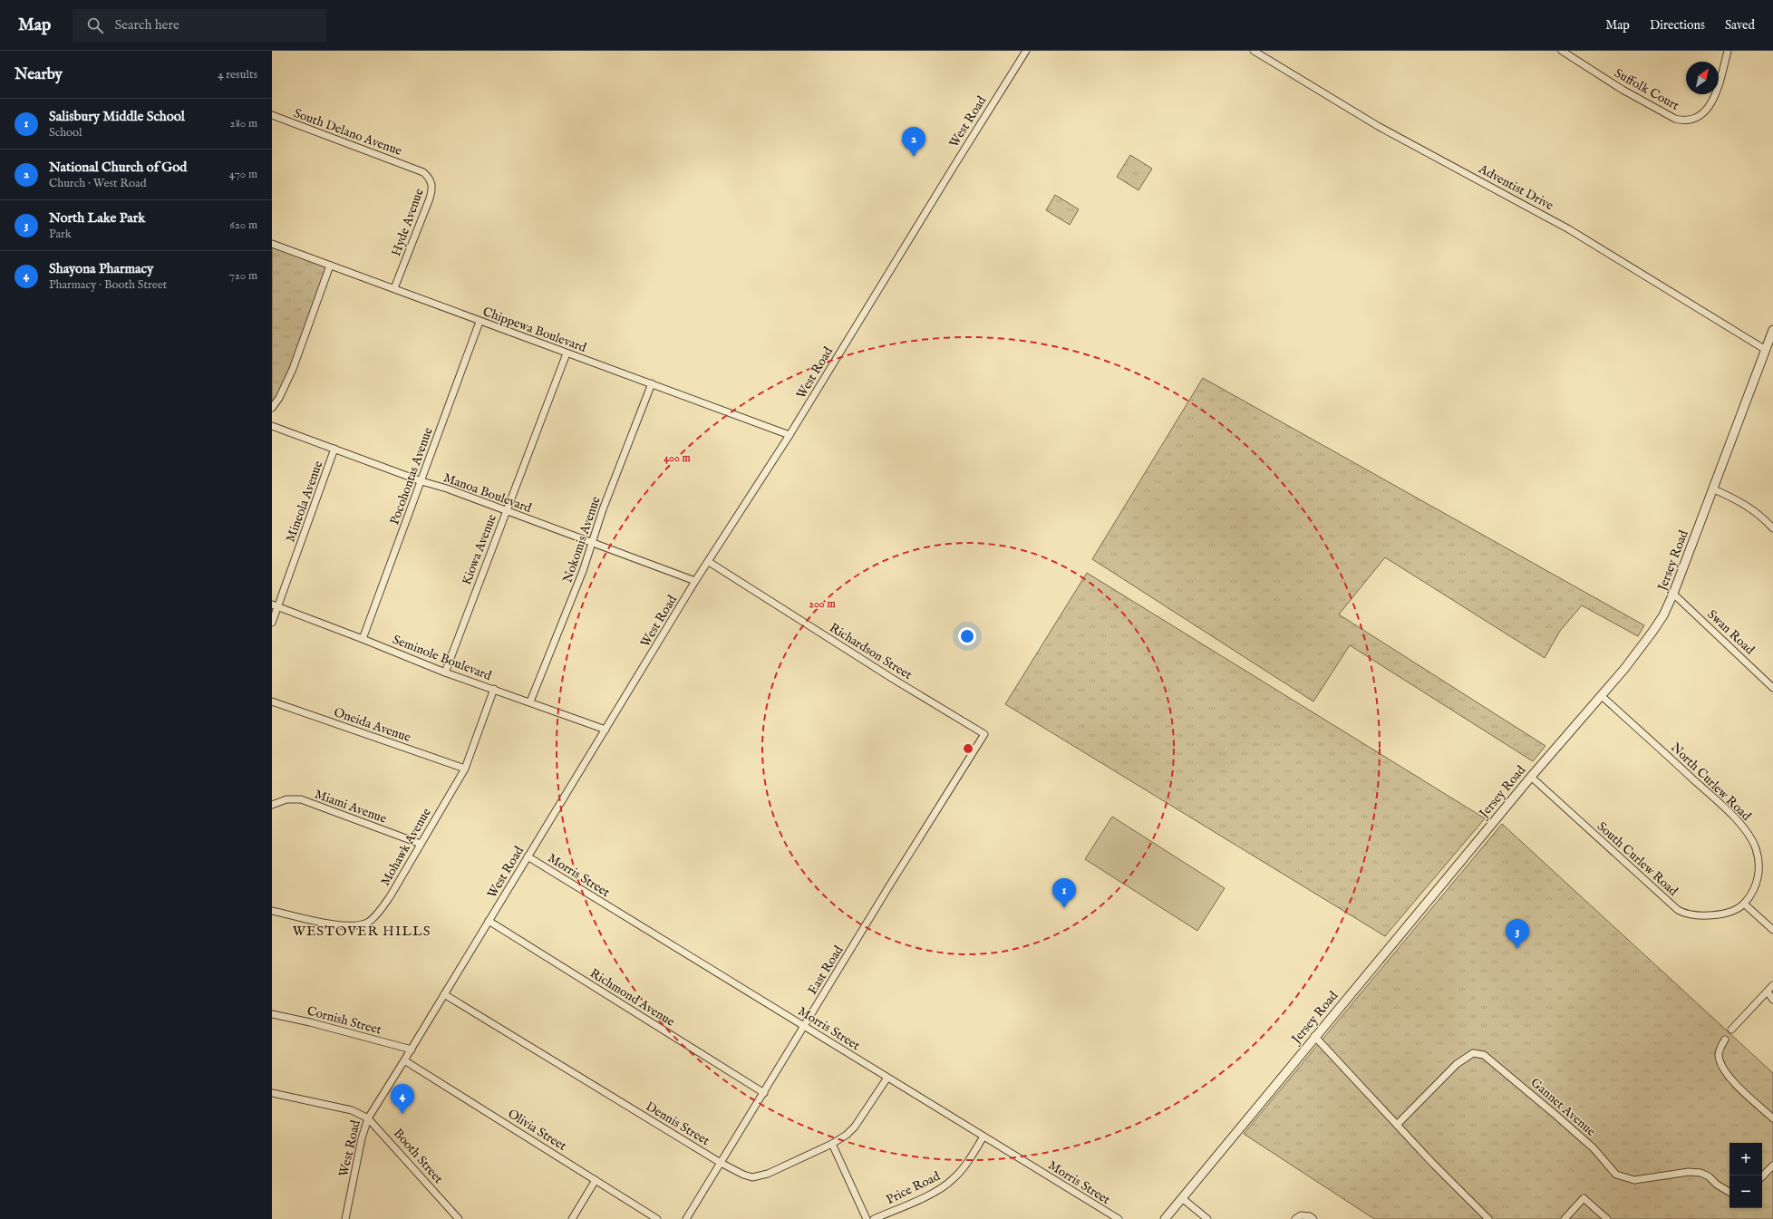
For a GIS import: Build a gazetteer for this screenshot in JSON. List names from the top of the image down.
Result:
{
  "streets": {
    "street": [
      "Suffolk Court",
      "West Road",
      "South Delano Avenue",
      "Adventist Drive",
      "Hyde Avenue",
      "Chippewa Boulevard",
      "Pocohontas Avenue",
      "Manoa Boulevard",
      "Mineola Avenue",
      "Nokomis Avenue",
      "Kiowa Avenue",
      "Jersey Road",
      "Swan Road",
      "Richardson Street",
      "Seminole Boulevard",
      "Oneida Avenue",
      "North Curlew Road",
      "Miami Avenue",
      "Mohawk Avenue",
      "South Curlew Road",
      "Morris Street",
      "East Road",
      "Richmond Avenue",
      "Cornish Street",
      "Gannet Avenue",
      "Dennis Street",
      "Olivia Street",
      "Booth Street",
      "Price Road"
    ]
  },
  "crossings": [
    ["West Road", "Chippewa Boulevard"],
    ["West Road", "Manoa Boulevard"],
    ["West Road", "Richardson Street"],
    ["West Road", "Seminole Boulevard"],
    ["West Road", "Morris Street"],
    ["West Road", "Richmond Avenue"],
    ["West Road", "Cornish Street"],
    ["West Road", "Dennis Street"],
    ["West Road", "Olivia Street"],
    ["West Road", "Booth Street"],
    ["South Delano Avenue", "Hyde Avenue"],
    ["Adventist Drive", "Jersey Road"],
    ["Hyde Avenue", "Chippewa Boulevard"],
    ["Chippewa Boulevard", "Pocohontas Avenue"],
    ["Chippewa Boulevard", "Nokomis Avenue"],
    ["Chippewa Boulevard", "Kiowa Avenue"],
    ["Pocohontas Avenue", "Manoa Boulevard"],
    ["Pocohontas Avenue", "Seminole Boulevard"],
    ["Manoa Boulevard", "Mineola Avenue"],
    ["Manoa Boulevard", "Nokomis Avenue"],
    ["Manoa Boulevard", "Kiowa Avenue"],
    ["Mineola Avenue", "Seminole Boulevard"],
    ["Nokomis Avenue", "Seminole Boulevard"],
    ["Kiowa Avenue", "Seminole Boulevard"],
    ["Jersey Road", "Swan Road"],
    ["Jersey Road", "North Curlew Road"],
    ["Jersey Road", "South Curlew Road"],
    ["Richardson Street", "East Road"],
    ["Seminole Boulevard", "Mohawk Avenue"],
    ["Oneida Avenue", "Mohawk Avenue"],
    ["North Curlew Road", "South Curlew Road"],
    ["Miami Avenue", "Mohawk Avenue"],
    ["Morris Street", "East Road"],
    ["Morris Street", "Dennis Street"],
    ["Morris Street", "Price Road"],
    ["East Road", "Richmond Avenue"],
    ["East Road", "Dennis Street"]
  ],
  "districts": ["WESTOVER HILLS"],
  "north": "top right",
  "page": {
    "header": "Map",
    "search": "Search here",
    "nav": ["Map", "Directions", "Saved"],
    "heading": ["Nearby", "4 results"],
    "list": [
      {
        "mark": "1",
        "name": "Salisbury Middle School",
        "note": "School",
        "value": "280 m"
      },
      {
        "mark": "2",
        "name": "National Church of God",
        "note": "Church · West Road",
        "value": "470 m"
      },
      {
        "mark": "3",
        "name": "North Lake Park",
        "note": "Park",
        "value": "620 m"
      },
      {
        "mark": "4",
        "name": "Shayona Pharmacy",
        "note": "Pharmacy · Booth Street",
        "value": "720 m"
      }
    ],
    "pins": [
      "2",
      "1",
      "3",
      "4"
    ],
    "map_buttons": ["+", "−"]
  },
  "rings": ["400 m", "200 m"]
}
